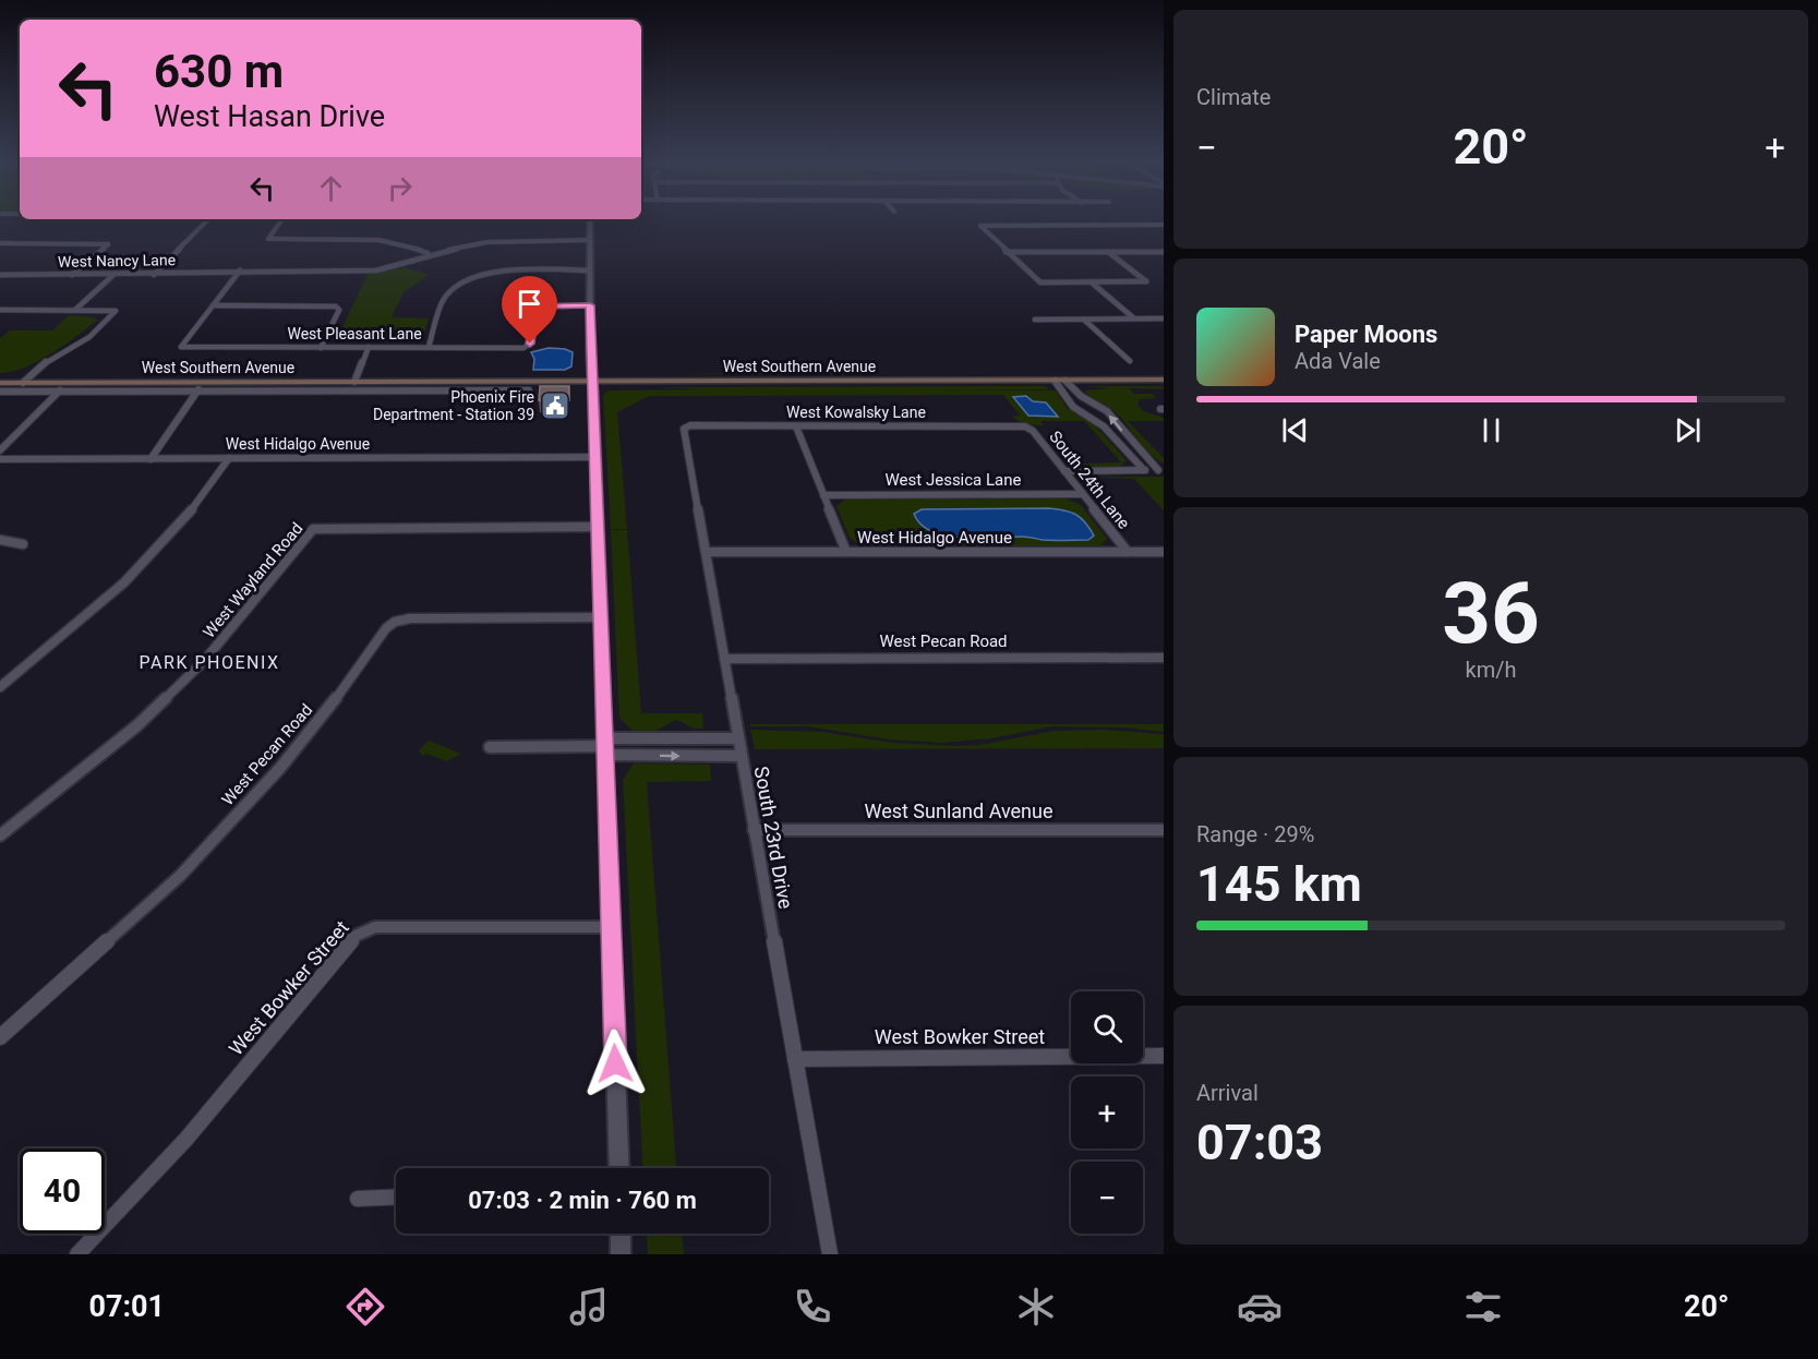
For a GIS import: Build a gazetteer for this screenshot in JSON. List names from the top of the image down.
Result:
{
  "streets": {
    "main road": ["West Southern Avenue"],
    "street": [
      "West Nancy Lane",
      "West Pleasant Lane",
      "West Kowalsky Lane",
      "West Hidalgo Avenue",
      "West Jessica Lane",
      "South 24th Lane",
      "West Wayland Road",
      "West Pecan Road",
      "West Sunland Avenue",
      "South 23rd Drive",
      "West Bowker Street"
    ]
  },
  "crossings": [
    ["West Kowalsky Lane", "South 24th Lane"],
    ["West Kowalsky Lane", "South 23rd Drive"],
    ["West Hidalgo Avenue", "South 24th Lane"],
    ["West Hidalgo Avenue", "South 23rd Drive"],
    ["West Jessica Lane", "South 24th Lane"],
    ["West Pecan Road", "South 23rd Drive"],
    ["West Sunland Avenue", "South 23rd Drive"],
    ["South 23rd Drive", "West Bowker Street"]
  ],
  "districts": ["PARK PHOENIX"],
  "places": {
    "public building": ["Phoenix Fire Department - Station 39"]
  },
  "page": {
    "tile": [
      "Climate",
      ["36", "km/h"],
      ["Range · 29%", "145 km"],
      ["Arrival", "07:03"]
    ],
    "turn": ["630 m", "West Hasan Drive"],
    "heat": ["−", "20°", "+"],
    "song": ["Paper Moons", "Ada Vale"],
    "map_buttons": ["+", "−"],
    "limit": "40",
    "trip": "07:03 · 2 min · 760 m",
    "tabs": ["07:01", "20°"]
  }
}
